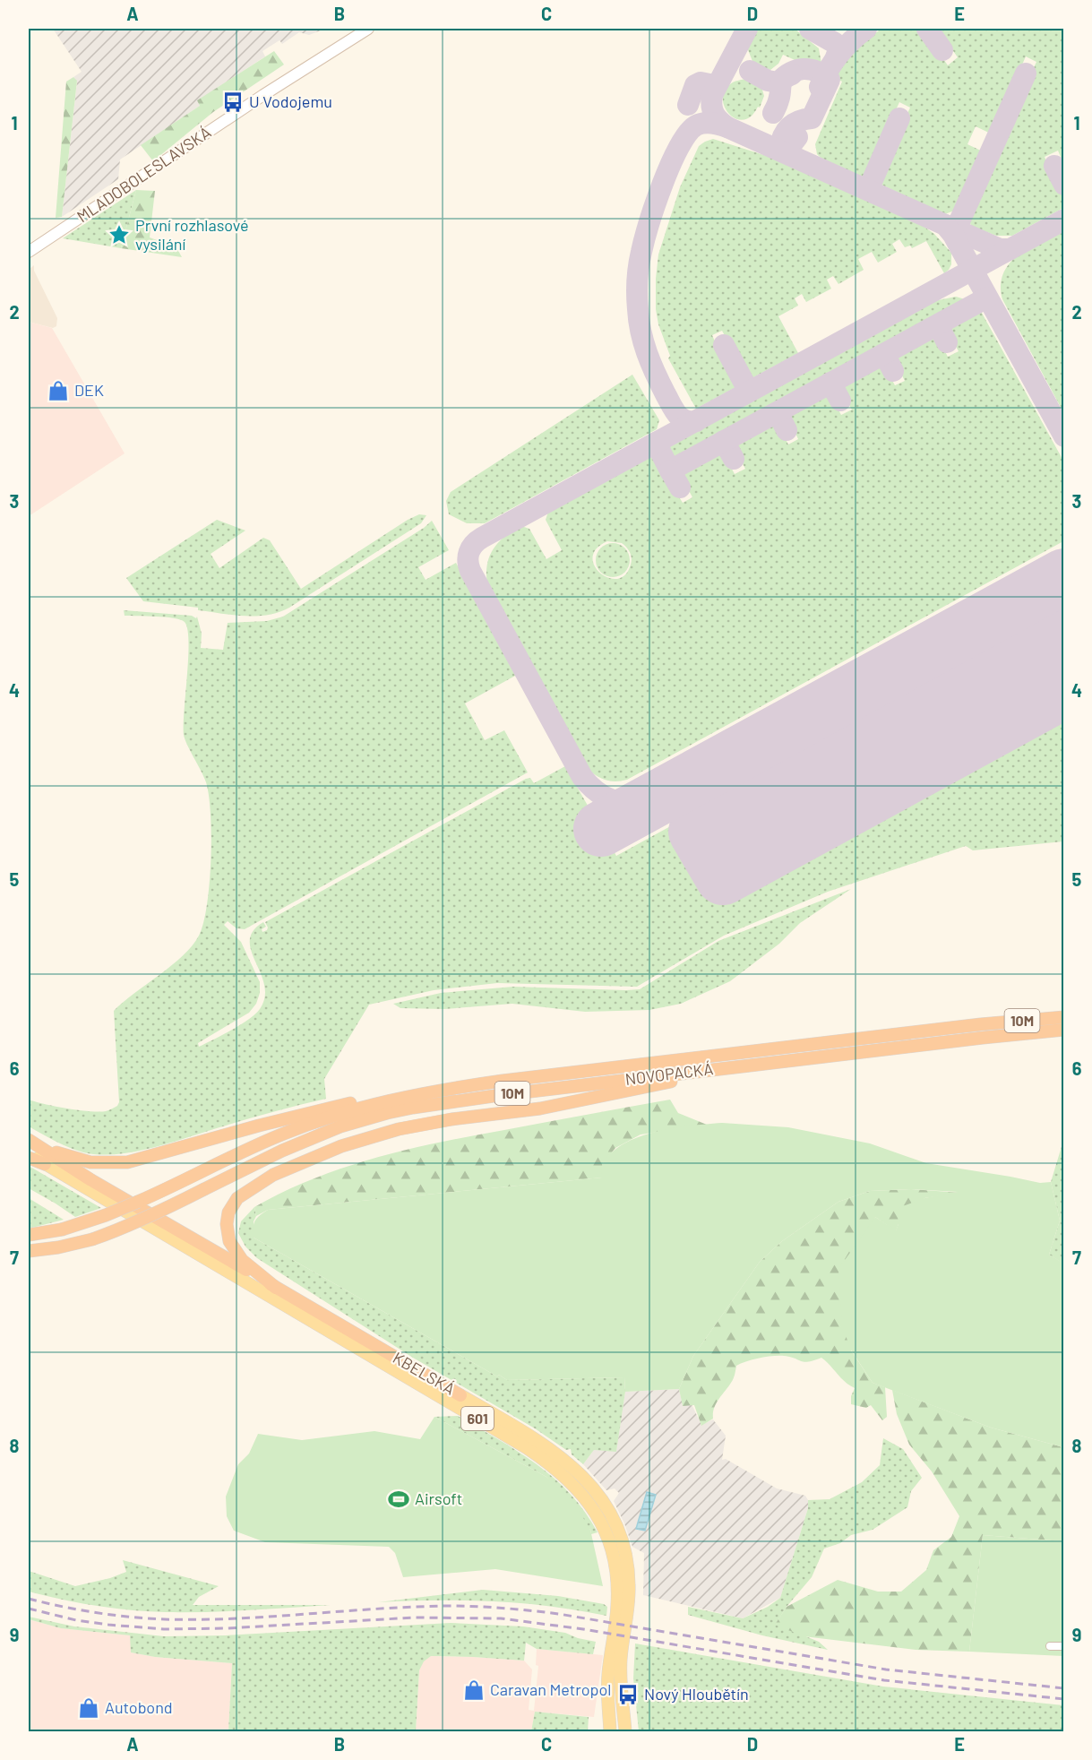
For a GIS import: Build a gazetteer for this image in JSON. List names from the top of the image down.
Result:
{
  "streets": {
    "highway": [
      "10M",
      "NOVOPACKÁ",
      "KBELSKÁ",
      "601"
    ],
    "main road": ["MLADOBOLESLAVSKÁ"]
  },
  "crossings": [
    ["10M", "NOVOPACKÁ"],
    ["10M", "KBELSKÁ"]
  ],
  "places": {
    "bus stop": ["U Vodojemu", "Nový Hloubětín"],
    "place": ["První rozhlasové vysilání"],
    "shop": ["DEK", "Caravan Metropol", "Autobond"],
    "sports": ["Airsoft"]
  },
  "grid": {
    "columns": [
      "A",
      "B",
      "C",
      "D",
      "E"
    ],
    "rows": [
      "1",
      "2",
      "3",
      "4",
      "5",
      "6",
      "7",
      "8",
      "9"
    ]
  }
}
